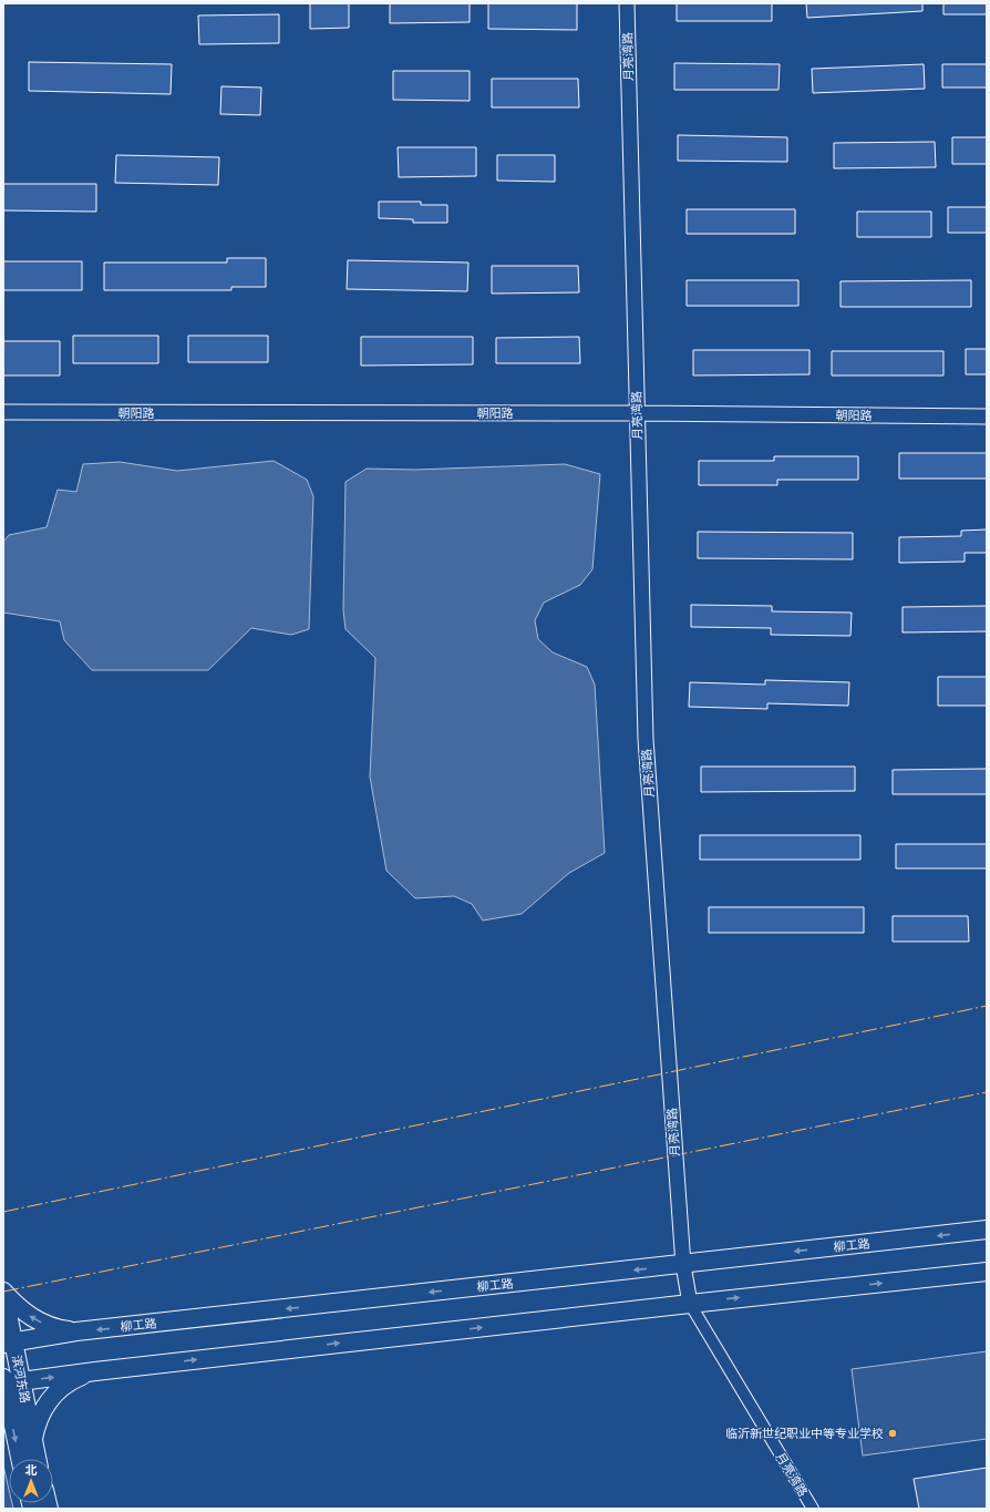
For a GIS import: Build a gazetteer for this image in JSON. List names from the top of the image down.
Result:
{
  "streets": {
    "main road": ["柳工路", "滨河东路"],
    "street": ["月亮湾路", "朝阳路"]
  },
  "crossings": [
    ["月亮湾路", "朝阳路"],
    ["月亮湾路", "柳工路"],
    ["柳工路", "滨河东路"]
  ],
  "places": ["临沂新世纪职业中等专业学校"],
  "north": "top"
}
